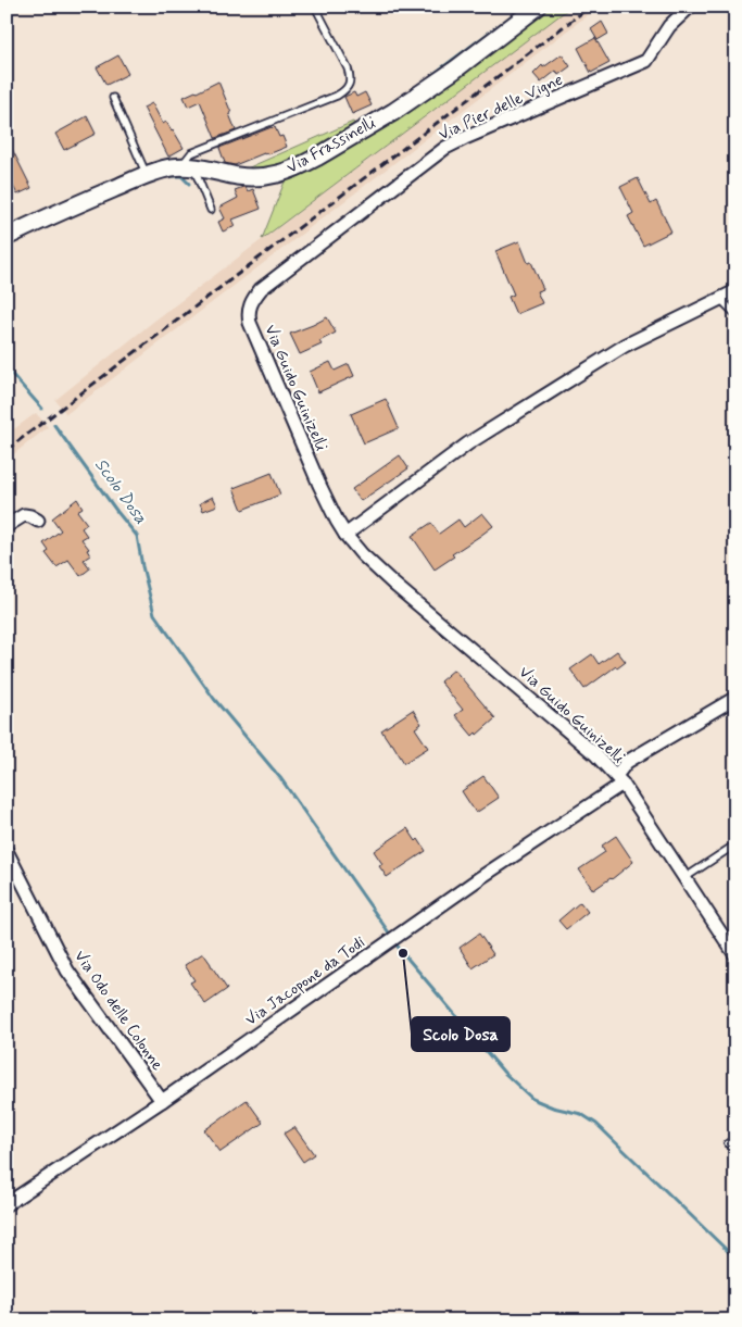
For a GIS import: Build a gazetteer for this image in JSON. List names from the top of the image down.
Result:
{
  "streets": {
    "street": [
      "Via Pier delle Vigne",
      "Via Frassinelli",
      "Via Guido Guinizelli",
      "Via Jacopone da Todi",
      "Via Odo delle Colonne"
    ]
  },
  "crossings": [
    ["Via Pier delle Vigne", "Via Guido Guinizelli"],
    ["Via Guido Guinizelli", "Via Jacopone da Todi"],
    ["Via Jacopone da Todi", "Via Odo delle Colonne"]
  ],
  "water": ["Scolo Dosa"],
  "places": ["Scolo Dosa"]
}
